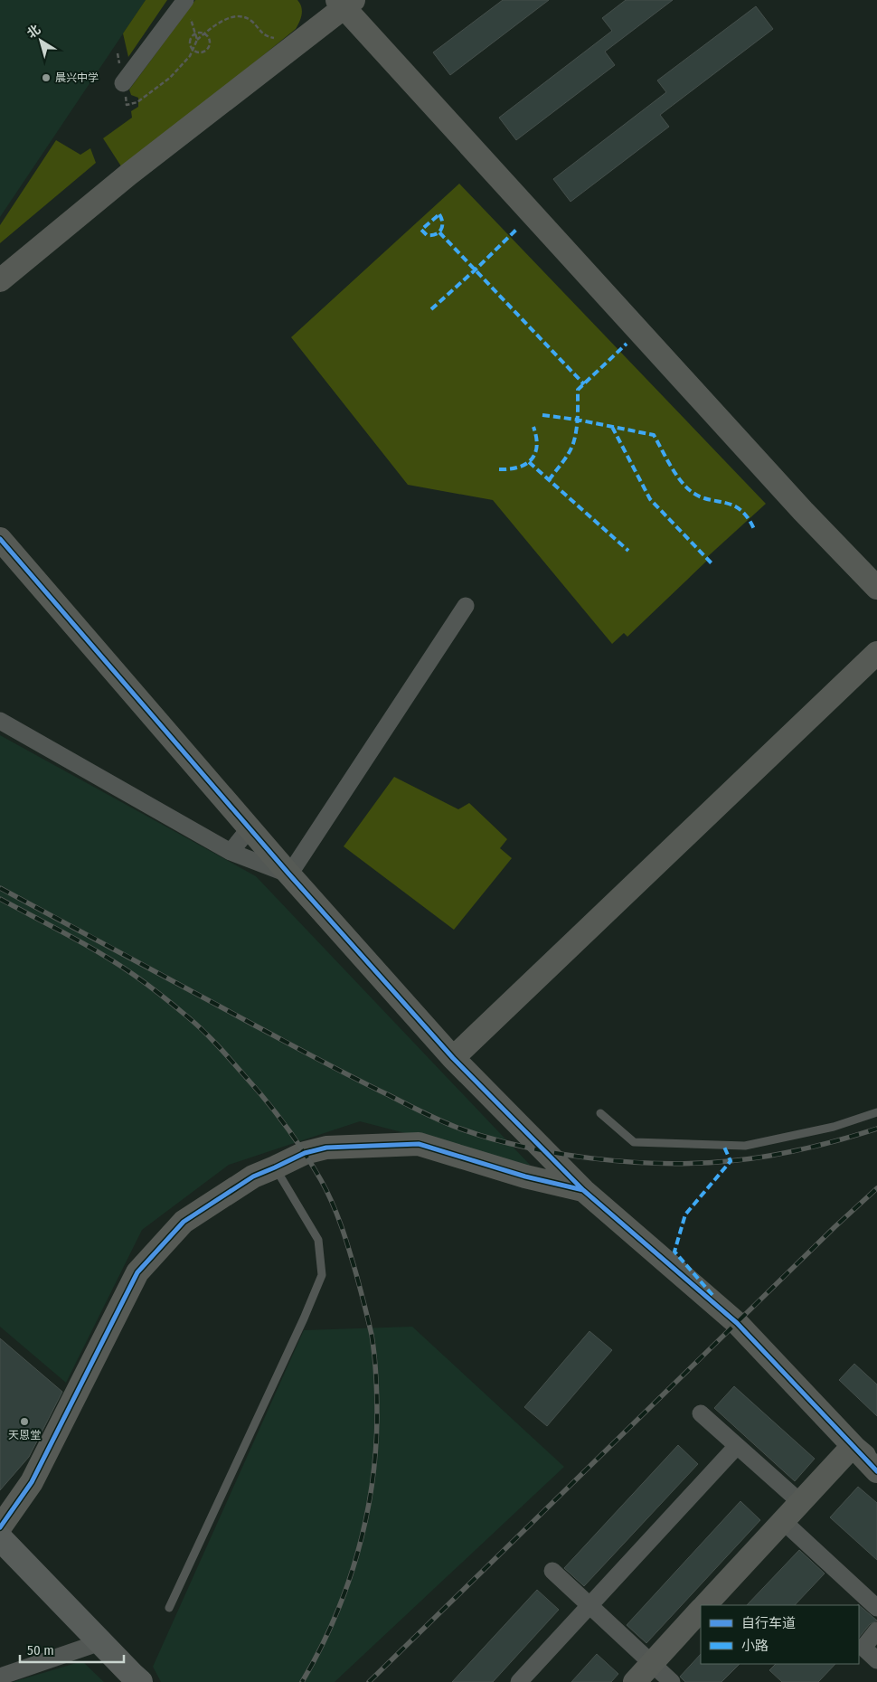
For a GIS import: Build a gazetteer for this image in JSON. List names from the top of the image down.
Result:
{
  "places": ["晨兴中学", "天恩堂"],
  "legend": ["自行车道", "小路"],
  "scale_bar": "50 m",
  "north": "top left"
}
